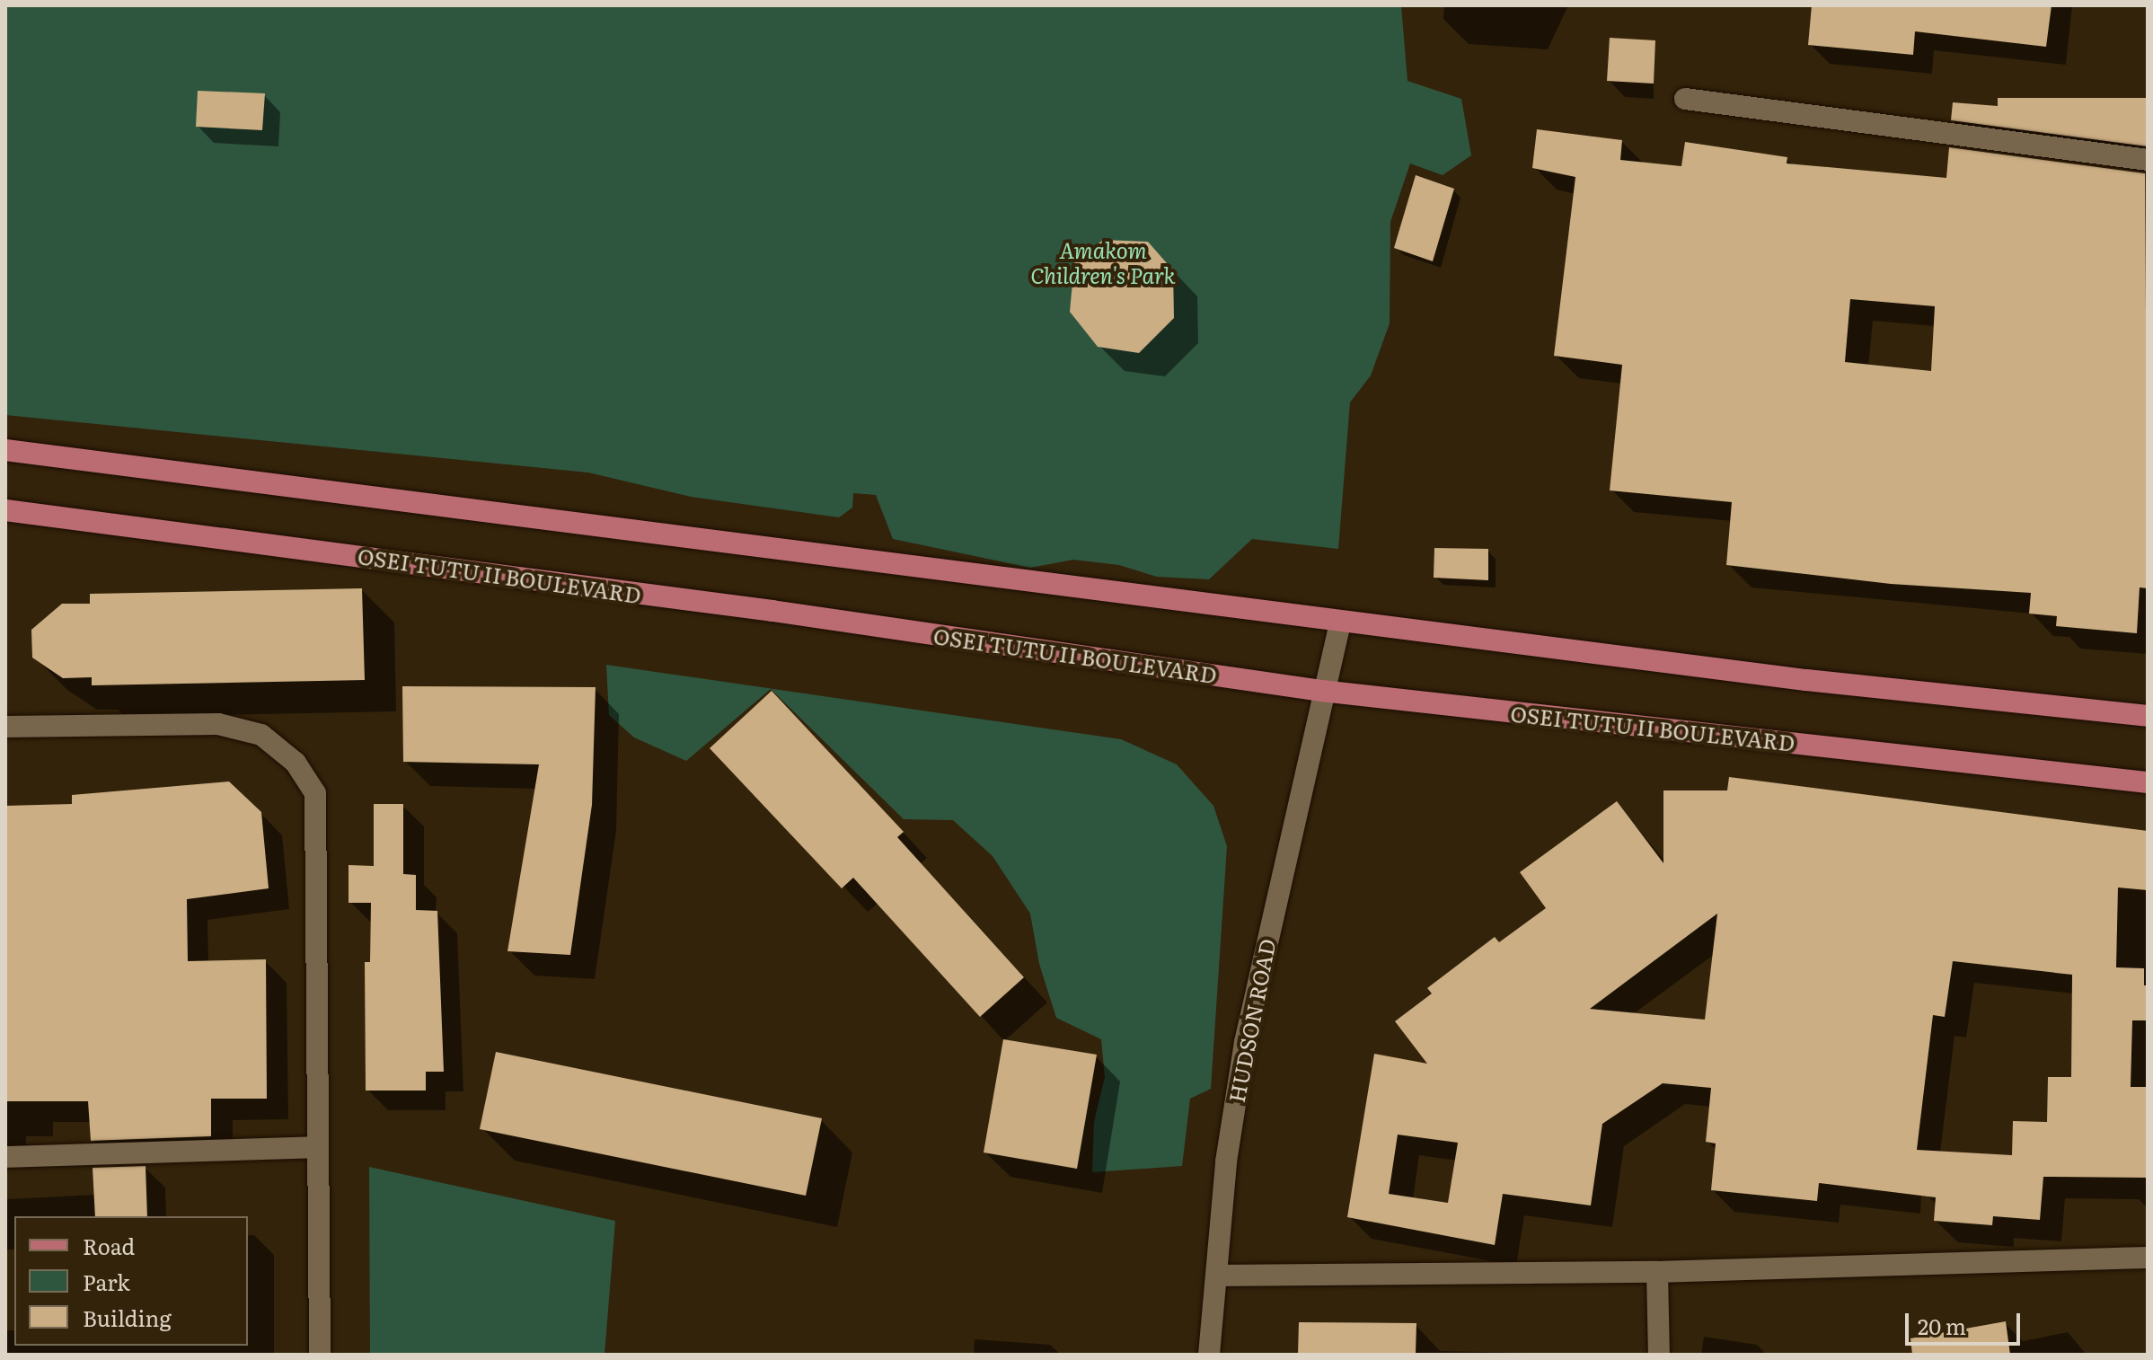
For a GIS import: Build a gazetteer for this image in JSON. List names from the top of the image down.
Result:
{
  "streets": {
    "main road": ["OSEI TUTU II BOULEVARD"],
    "street": ["HUDSON ROAD"]
  },
  "crossings": [
    ["OSEI TUTU II BOULEVARD", "HUDSON ROAD"]
  ],
  "parks": ["Amakom Children's Park"],
  "legend": ["Road", "Park", "Building"],
  "scale_bar": "20 m"
}
